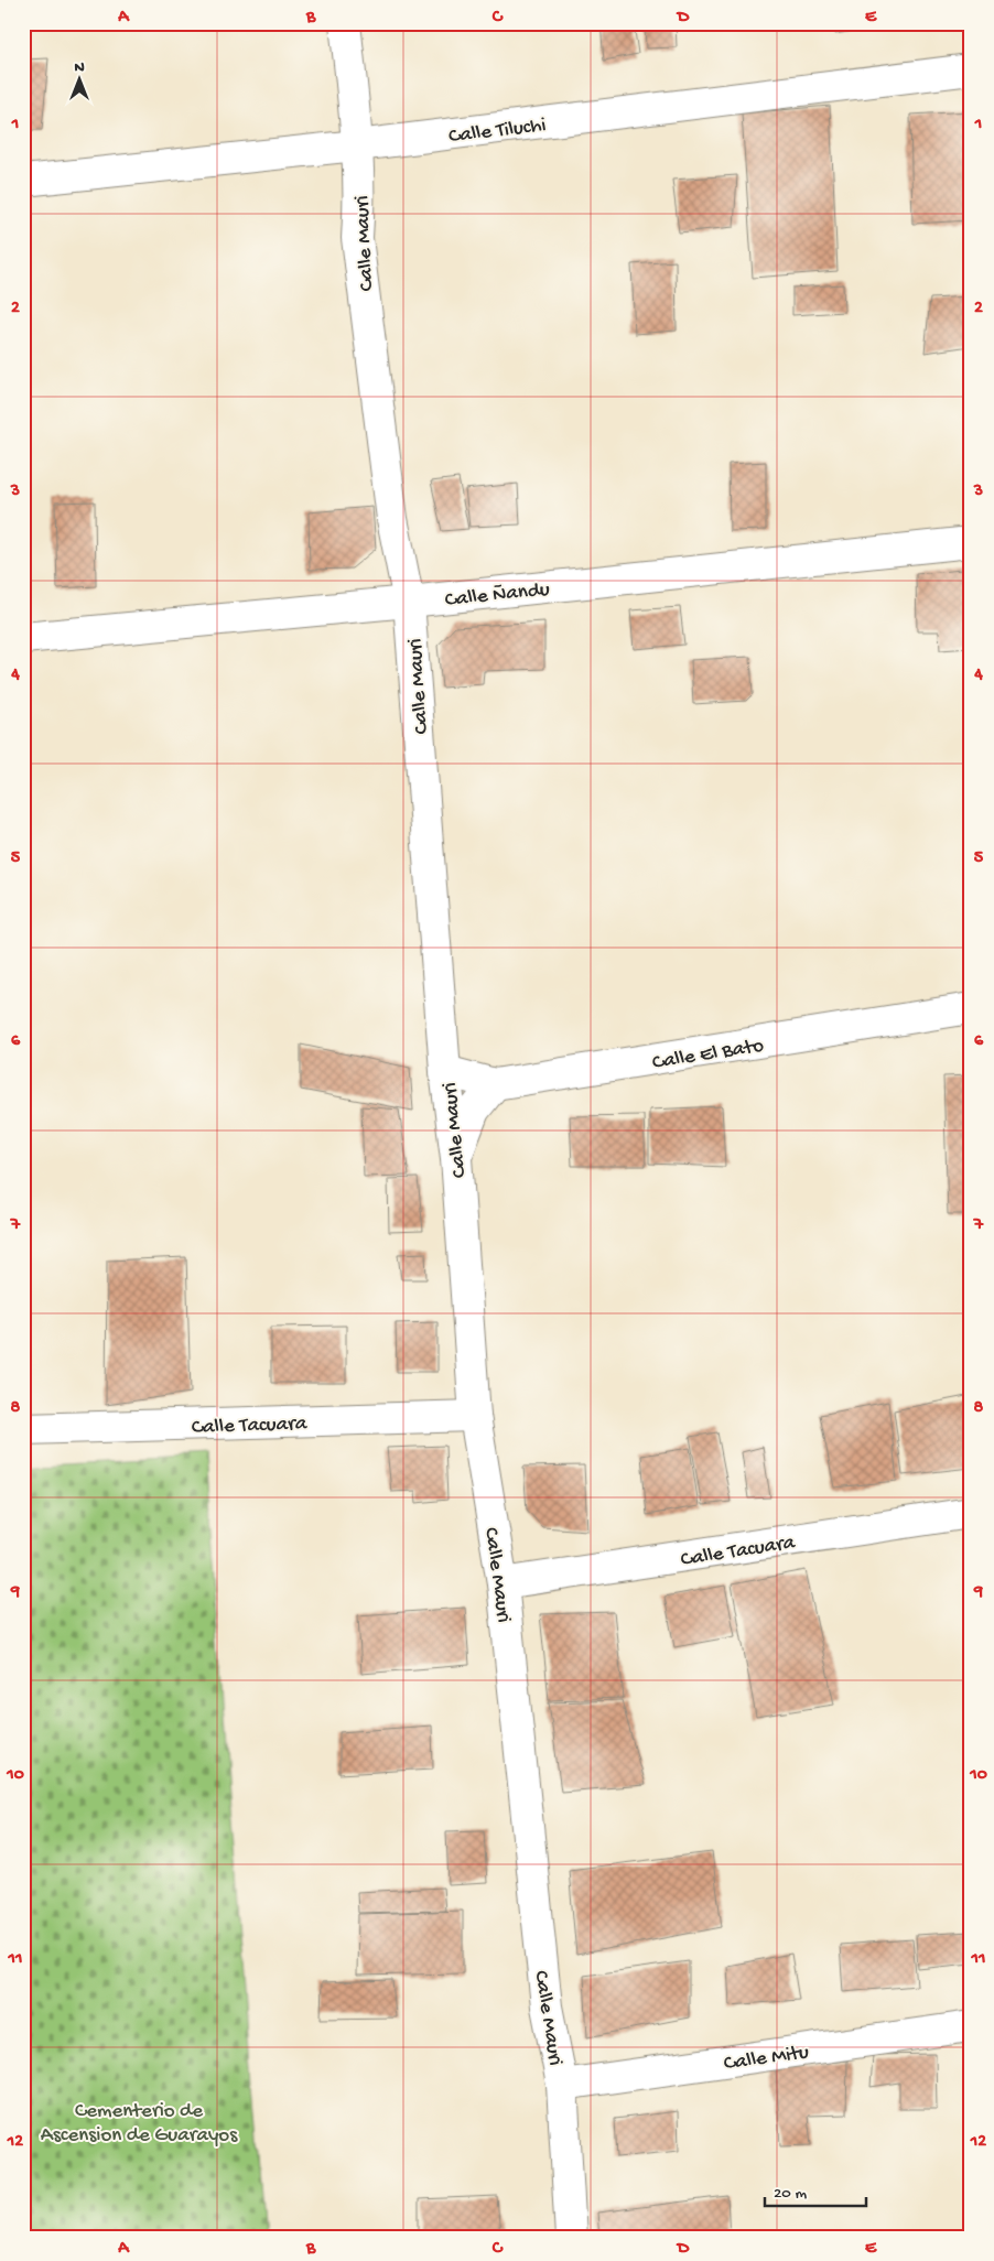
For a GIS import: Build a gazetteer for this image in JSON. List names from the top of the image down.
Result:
{
  "streets": {
    "street": [
      "Calle Tiluchi",
      "Calle Mauri",
      "Calle Ñandu",
      "Calle El Bato",
      "Calle Tacuara",
      "Calle Mitu"
    ]
  },
  "crossings": [
    ["Calle Tiluchi", "Calle Mauri"],
    ["Calle Mauri", "Calle Ñandu"],
    ["Calle Mauri", "Calle El Bato"],
    ["Calle Mauri", "Calle Tacuara"],
    ["Calle Mauri", "Calle Mitu"]
  ],
  "parks": ["Cementerio de Ascension de Guarayos"],
  "scale_bar": "20 m",
  "north": "top",
  "grid": {
    "columns": [
      "A",
      "B",
      "C",
      "D",
      "E"
    ],
    "rows": [
      "1",
      "2",
      "3",
      "4",
      "5",
      "6",
      "7",
      "8",
      "9",
      "10",
      "11",
      "12"
    ]
  }
}
